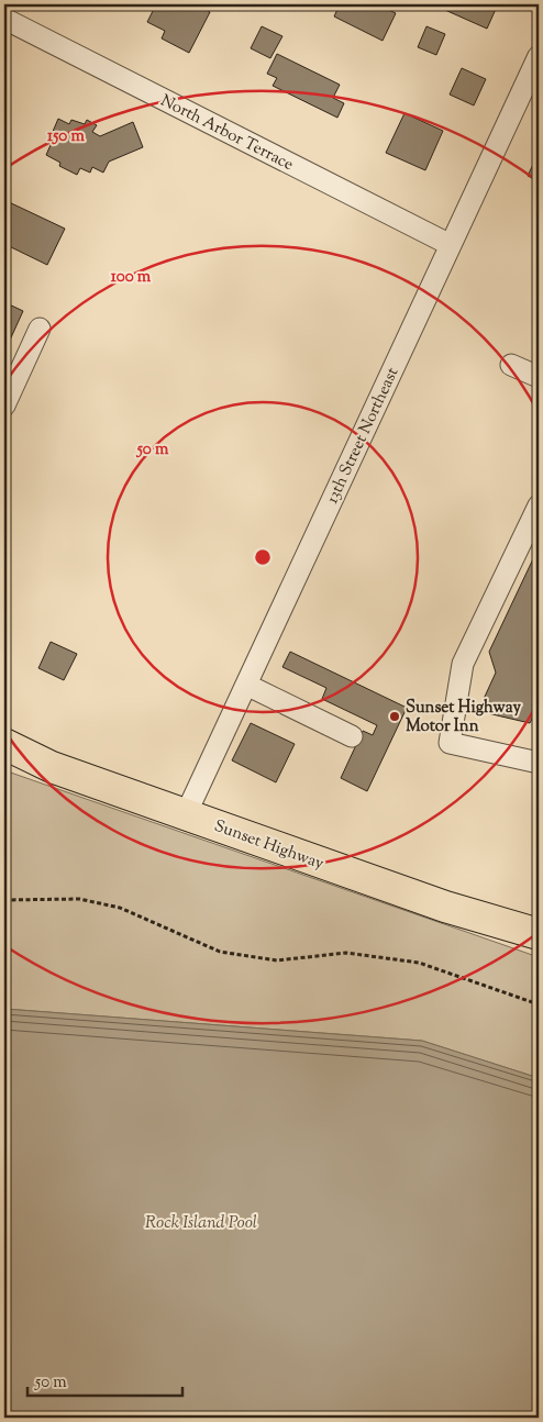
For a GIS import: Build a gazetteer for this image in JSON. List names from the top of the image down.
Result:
{
  "streets": {
    "highway": ["Sunset Highway"],
    "street": ["North Arbor Terrace", "13th Street Northeast"]
  },
  "crossings": [
    ["North Arbor Terrace", "13th Street Northeast"],
    ["13th Street Northeast", "Sunset Highway"]
  ],
  "water": ["Rock Island Pool"],
  "places": ["Sunset Highway Motor Inn"],
  "scale_bar": "50 m",
  "rings": ["150 m", "100 m", "50 m"]
}
